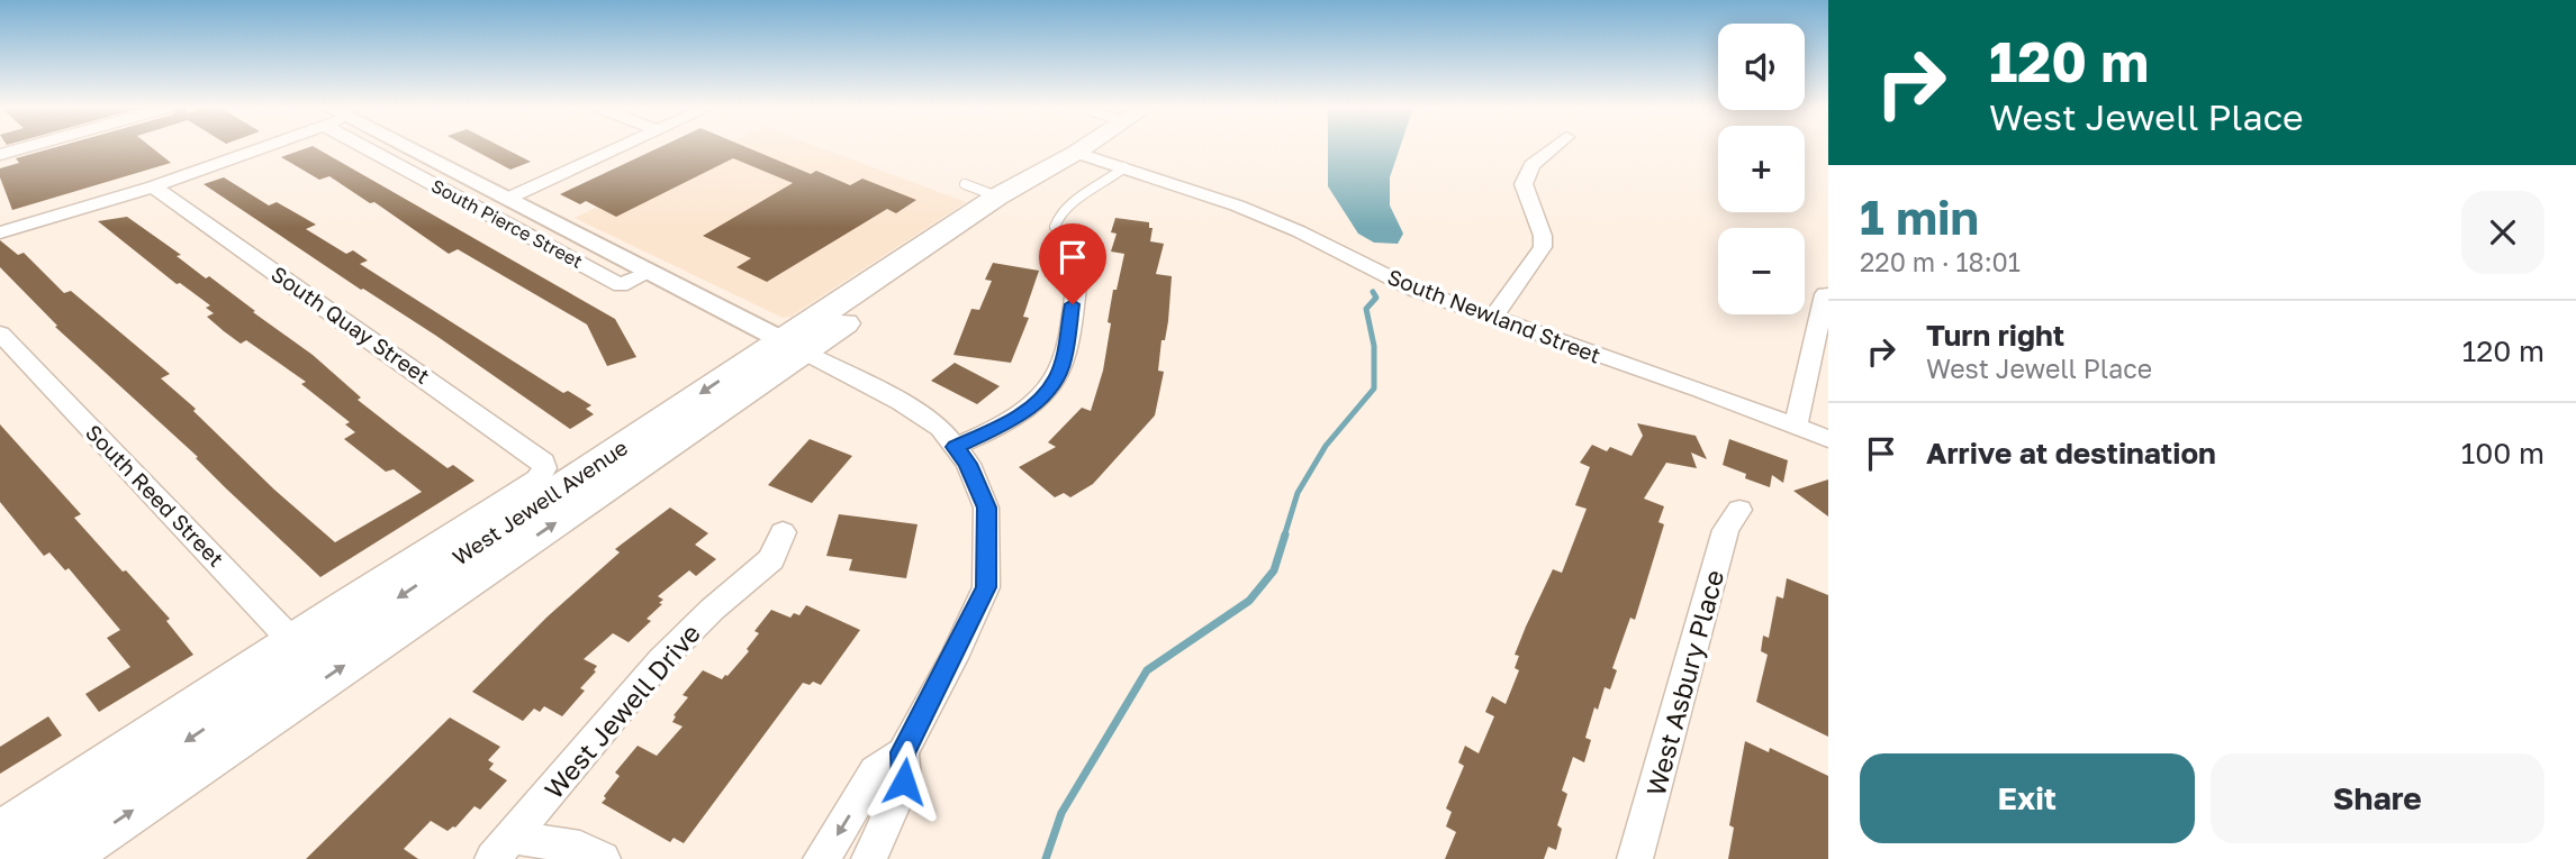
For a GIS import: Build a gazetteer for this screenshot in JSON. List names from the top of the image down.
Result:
{
  "streets": {
    "main road": ["West Jewell Avenue"],
    "street": [
      "South Pierce Street",
      "South Newland Street",
      "South Quay Street",
      "South Reed Street",
      "West Asbury Place",
      "West Jewell Drive"
    ]
  },
  "crossings": [
    ["South Pierce Street", "West Jewell Avenue"],
    ["South Newland Street", "West Jewell Avenue"],
    ["South Quay Street", "West Jewell Avenue"],
    ["South Reed Street", "West Jewell Avenue"]
  ],
  "page": {
    "turn": ["120 m", "West Jewell Place"],
    "map_buttons": ["+", "−"],
    "heading": ["1 min", "220 m · 18:01"],
    "list": [
      {
        "name": "Turn right",
        "note": "West Jewell Place",
        "value": "120 m"
      },
      {
        "name": "Arrive at destination",
        "value": "100 m"
      }
    ],
    "buttons": ["Exit", "Share"]
  }
}
